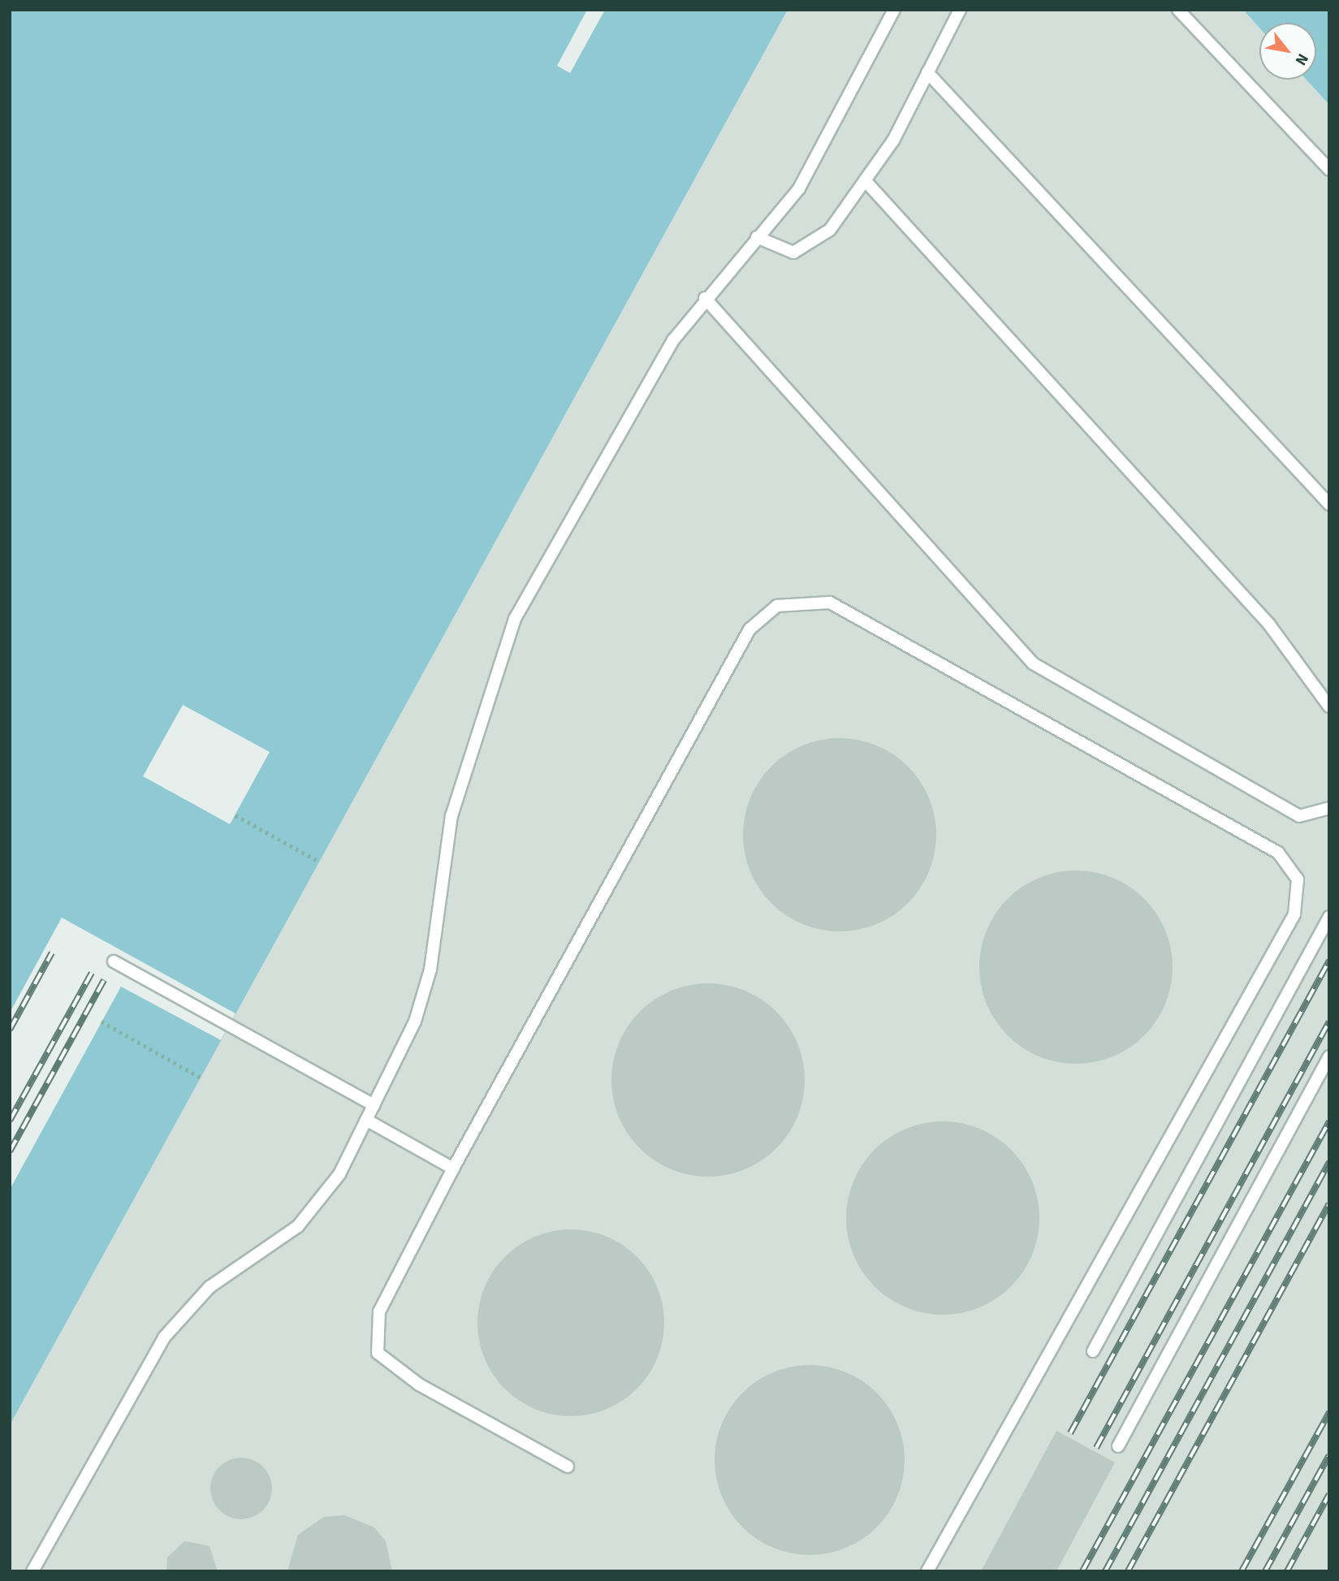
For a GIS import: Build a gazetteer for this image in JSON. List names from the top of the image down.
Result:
{
  "north": "bottom right"
}
